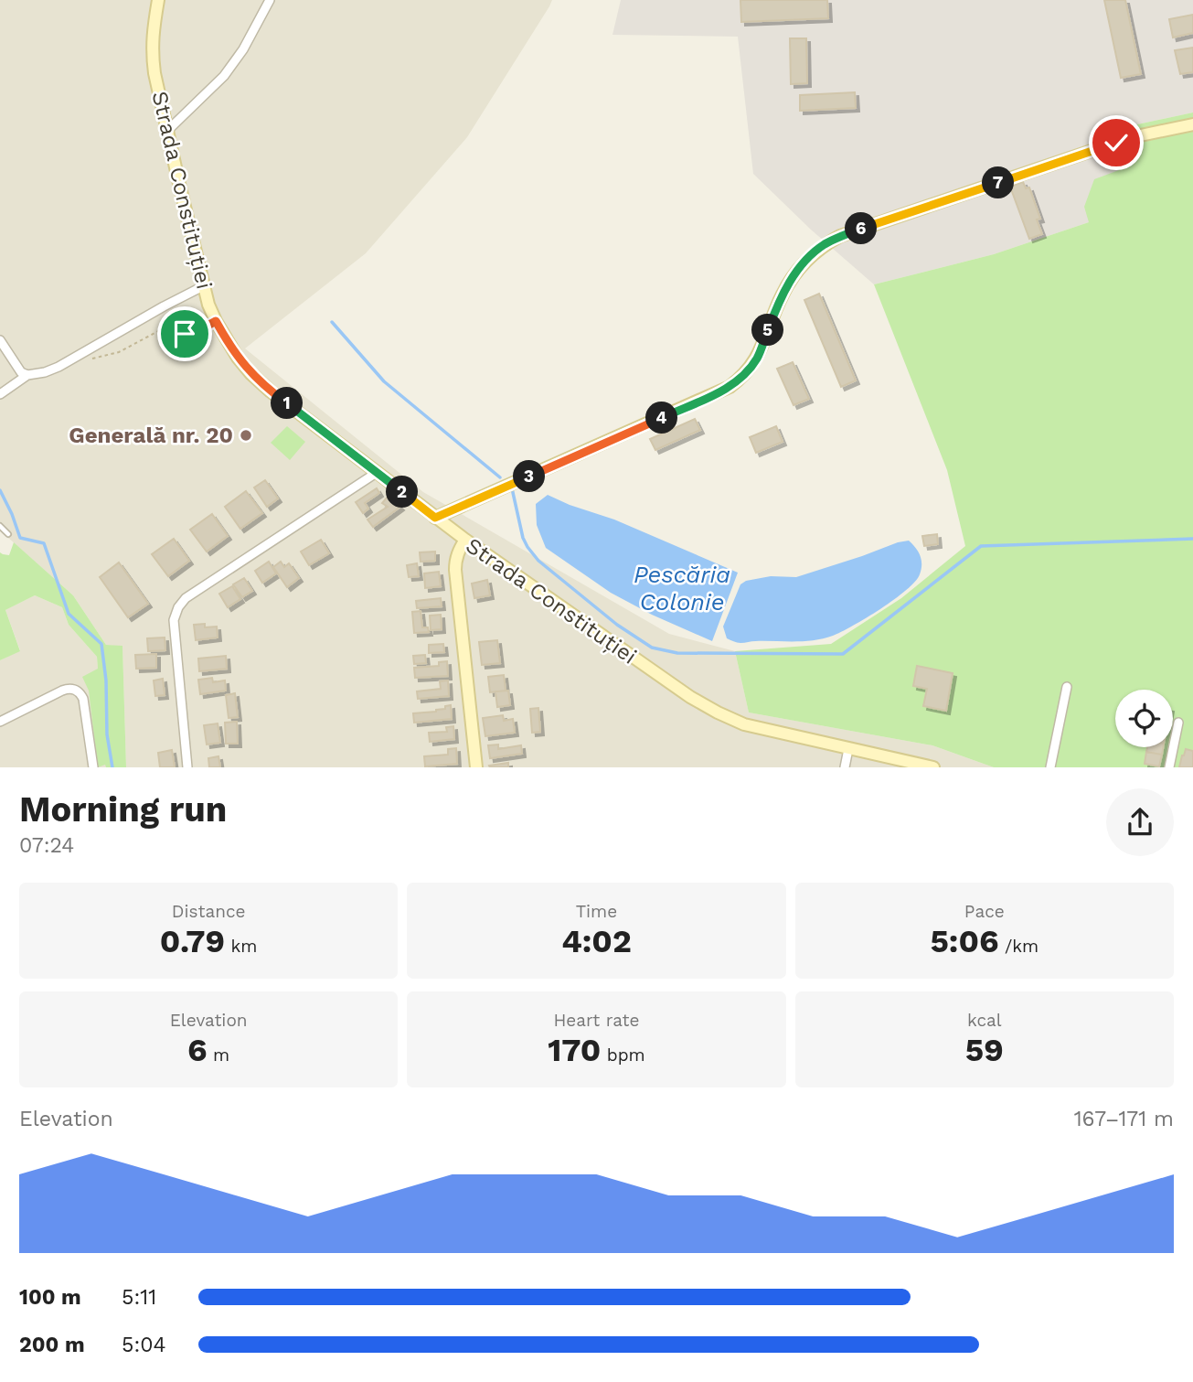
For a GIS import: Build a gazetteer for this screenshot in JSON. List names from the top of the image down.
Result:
{
  "streets": {
    "street": ["Strada Constituției"]
  },
  "water": ["Pescăria Colonie"],
  "places": ["Generală nr. 20"],
  "page": {
    "pins": [
      "7",
      "6",
      "5",
      "1",
      "4",
      "3",
      "2"
    ],
    "heading": ["Morning run", "07:24"],
    "stats": [
      ["Distance", "0.79 km"],
      ["Time", "4:02"],
      ["Pace", "5:06 /km"],
      ["Elevation", "6 m"],
      ["Heart rate", "170 bpm"],
      ["kcal", "59"]
    ],
    "chart": ["Elevation", "167–171 m"],
    "list": [
      {
        "name": "100 m",
        "note": "5:11"
      },
      {
        "name": "200 m",
        "note": "5:04"
      }
    ]
  }
}
